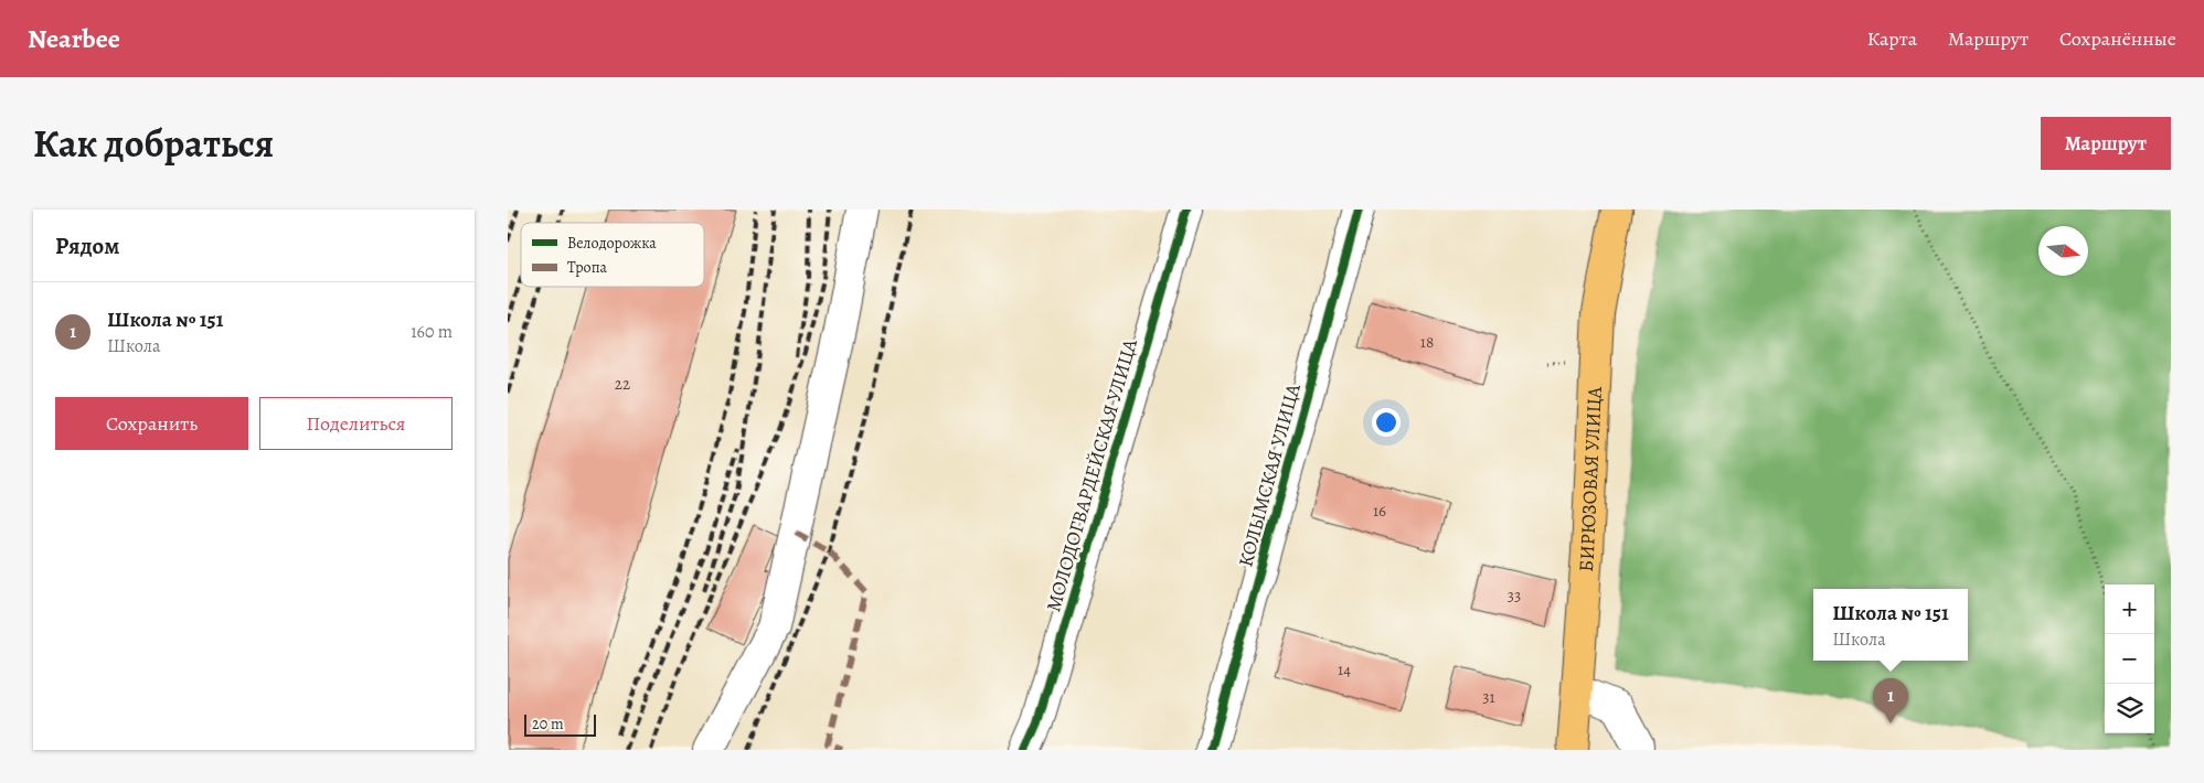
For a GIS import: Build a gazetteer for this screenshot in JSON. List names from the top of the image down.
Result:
{
  "streets": {
    "main road": ["БИРЮЗОВАЯ УЛИЦА"],
    "street": ["МОЛОДОГВАРДЕЙСКАЯ УЛИЦА", "КОЛЫМСКАЯ УЛИЦА"]
  },
  "house_numbers": [
    "18",
    "22",
    "16",
    "33",
    "14",
    "31"
  ],
  "legend": ["Велодорожка", "Тропа"],
  "scale_bar": "20 m",
  "north": "right",
  "page": {
    "header": "Nearbee",
    "nav": ["Карта", "Маршрут", "Сохранённые"],
    "title": "Как добраться",
    "buttons": [
      "Маршрут",
      ["Сохранить", "Поделиться"]
    ],
    "heading": "Рядом",
    "list": [
      {
        "mark": "1",
        "name": "Школа № 151",
        "note": "Школа",
        "value": "160 m"
      }
    ],
    "map_buttons": ["+", "−"],
    "popup": ["Школа № 151", "Школа"],
    "pins": "1",
    "scale": "20 m"
  }
}
